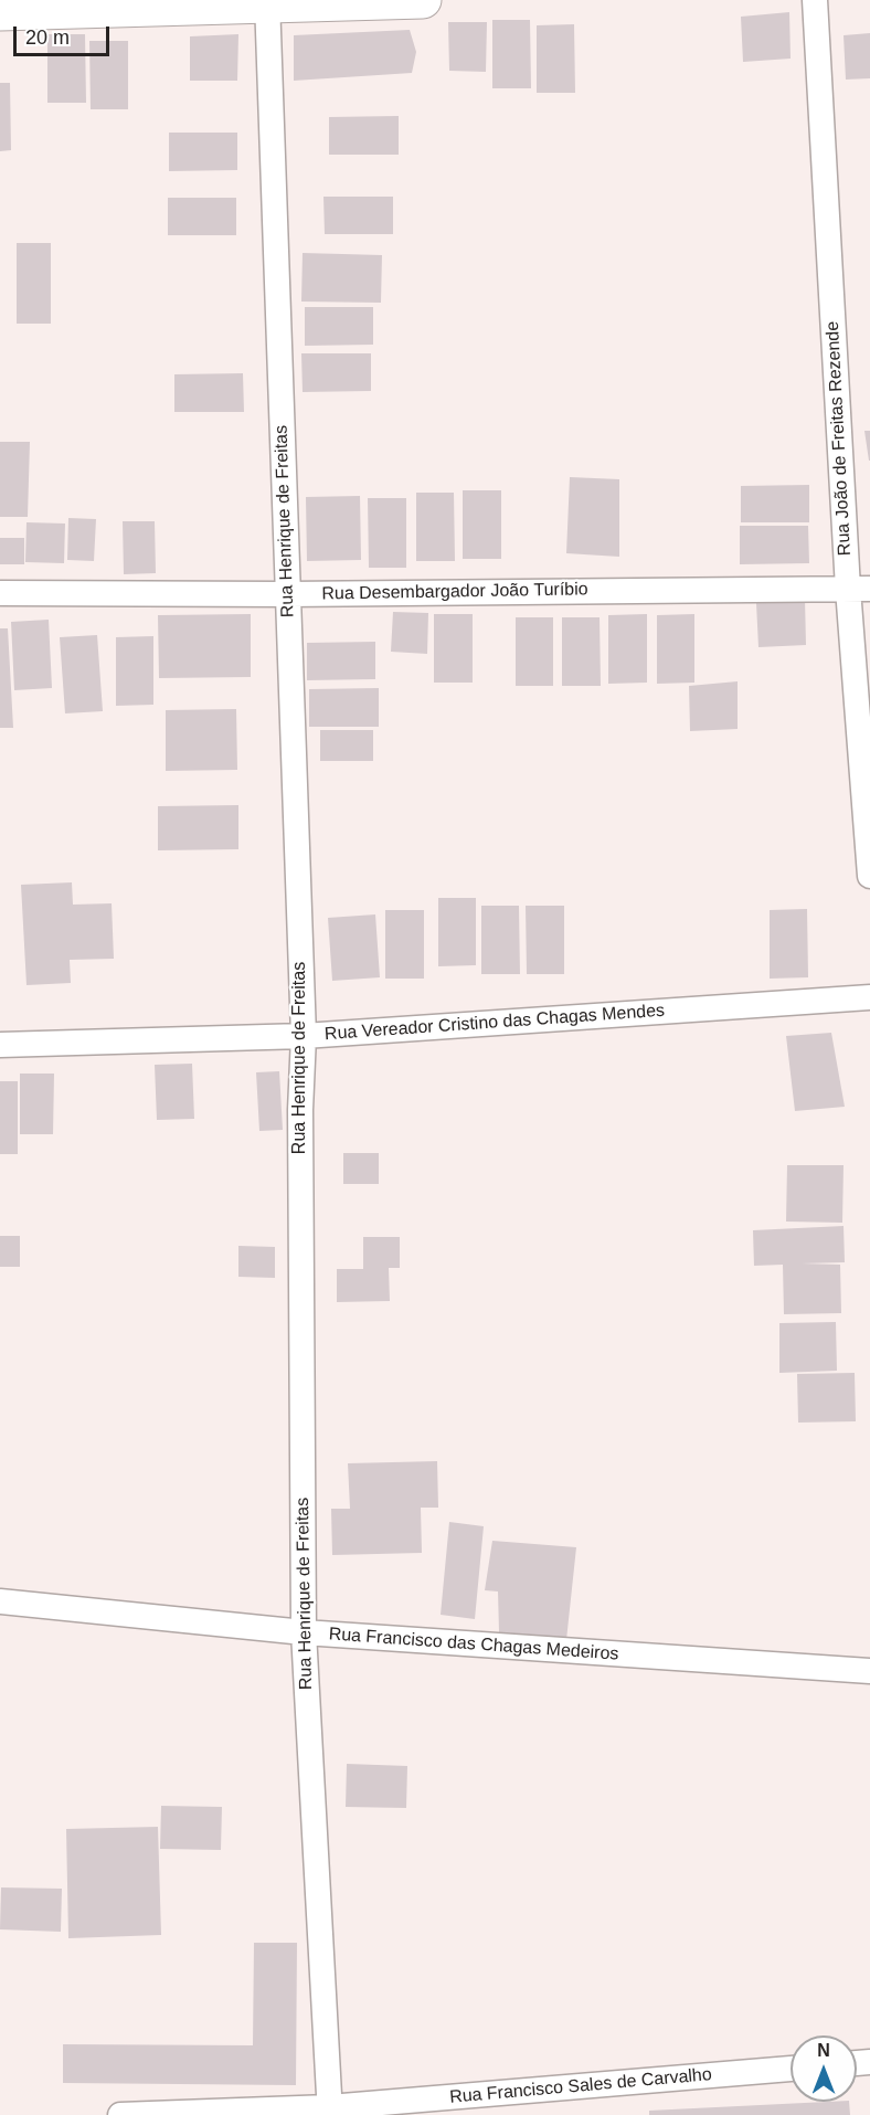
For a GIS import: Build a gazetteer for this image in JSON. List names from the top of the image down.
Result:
{
  "streets": {
    "street": [
      "Rua João de Freitas Rezende",
      "Rua Henrique de Freitas",
      "Rua Desembargador João Turíbio",
      "Rua Vereador Cristino das Chagas Mendes",
      "Rua Francisco das Chagas Medeiros",
      "Rua Francisco Sales de Carvalho"
    ]
  },
  "crossings": [
    ["Rua João de Freitas Rezende", "Rua Desembargador João Turíbio"],
    ["Rua Henrique de Freitas", "Rua Desembargador João Turíbio"],
    ["Rua Henrique de Freitas", "Rua Vereador Cristino das Chagas Mendes"],
    ["Rua Henrique de Freitas", "Rua Francisco das Chagas Medeiros"],
    ["Rua Henrique de Freitas", "Rua Francisco Sales de Carvalho"]
  ],
  "scale_bar": "20 m",
  "north": "top"
}
